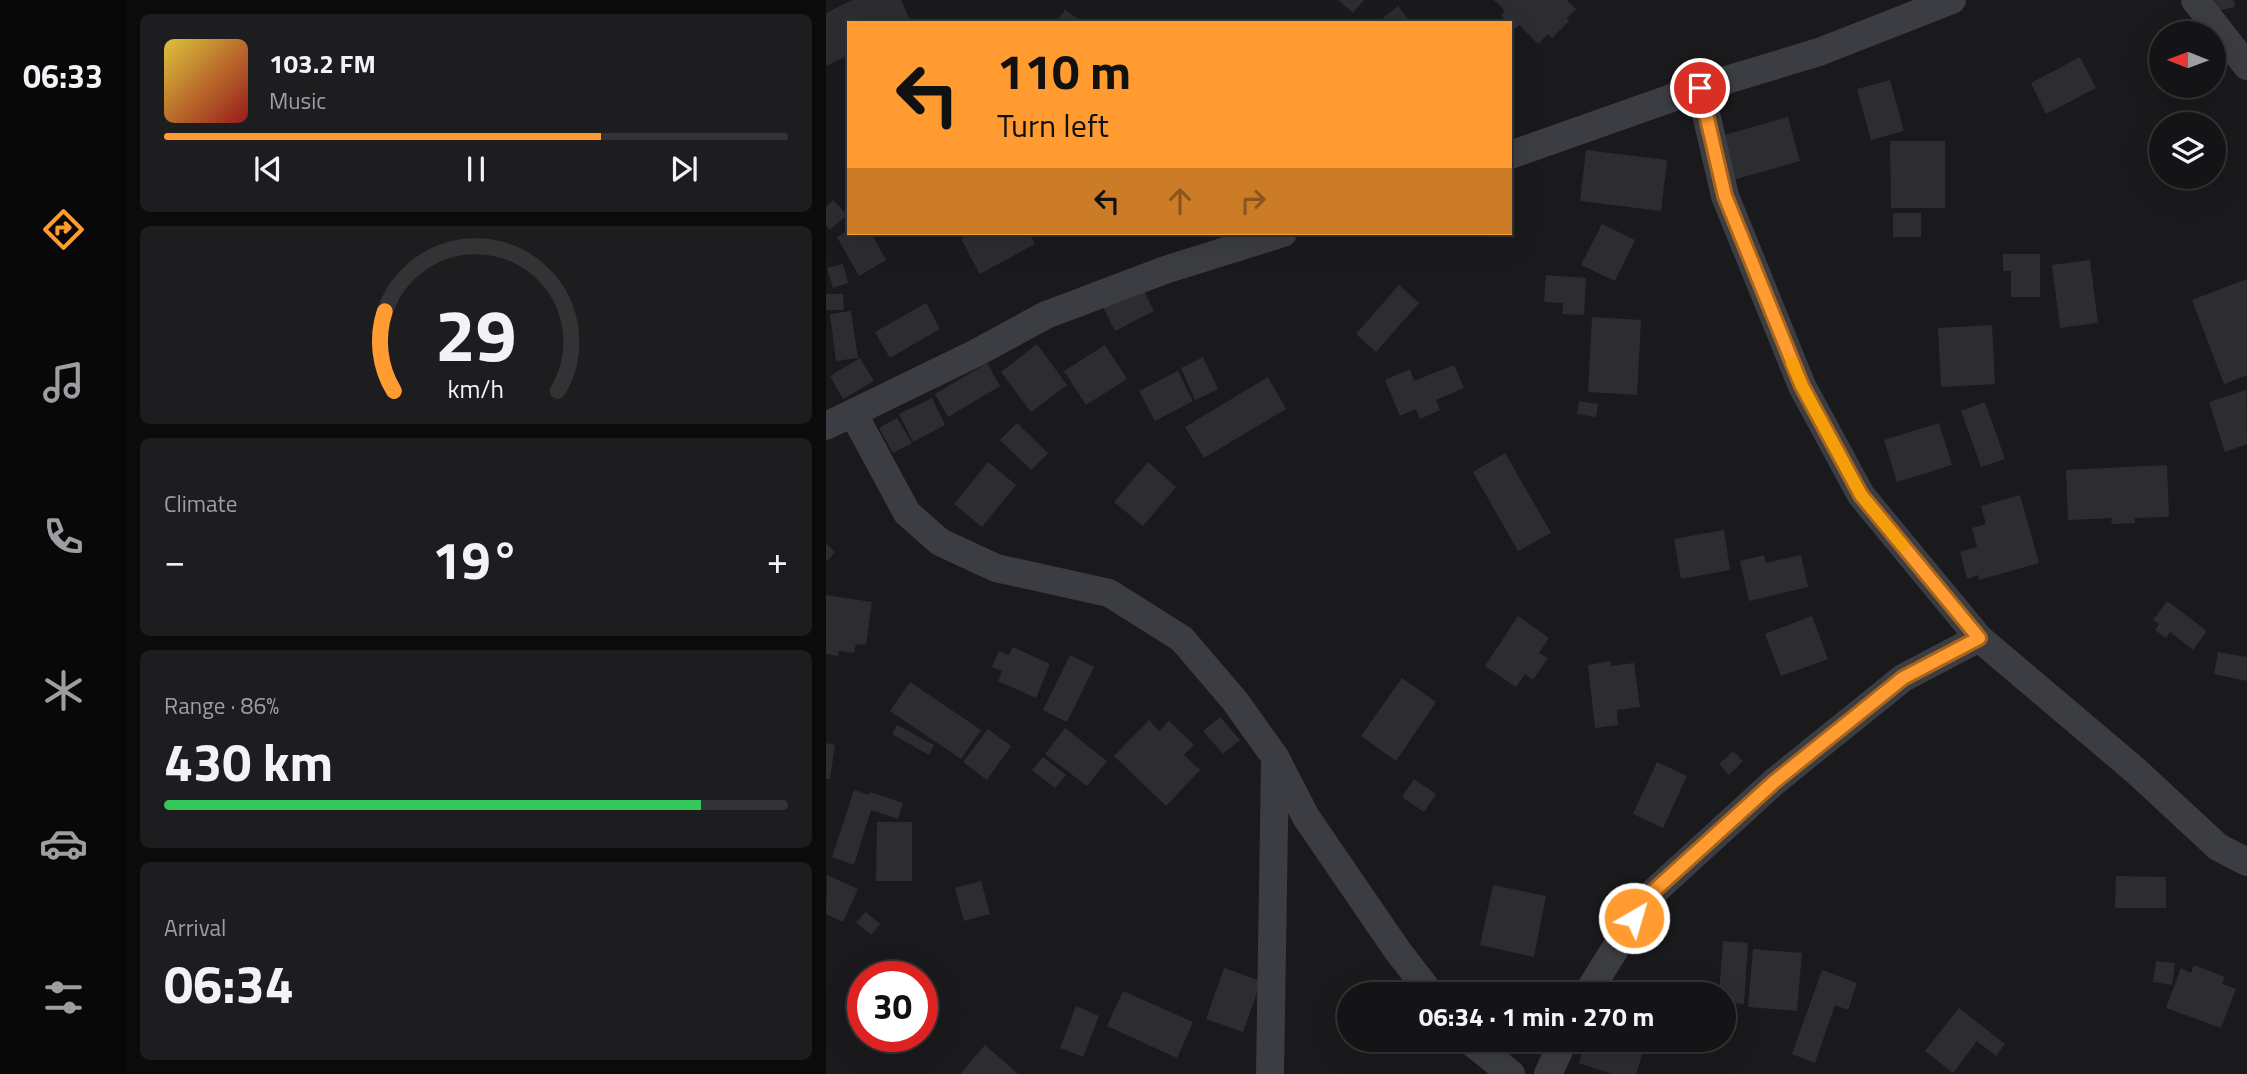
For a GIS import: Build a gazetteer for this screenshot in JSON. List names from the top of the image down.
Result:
{
  "north": "left",
  "page": {
    "tabs": "06:33",
    "turn": ["110 m", "Turn left"],
    "song": ["103.2 FM", "Music"],
    "tile": [
      "Climate",
      ["Range · 86%", "430 km"],
      ["Arrival", "06:34"]
    ],
    "heat": ["−", "19°", "+"],
    "limit": "30",
    "trip": "06:34 · 1 min · 270 m",
    "gauge": ["29", "km/h"]
  }
}
